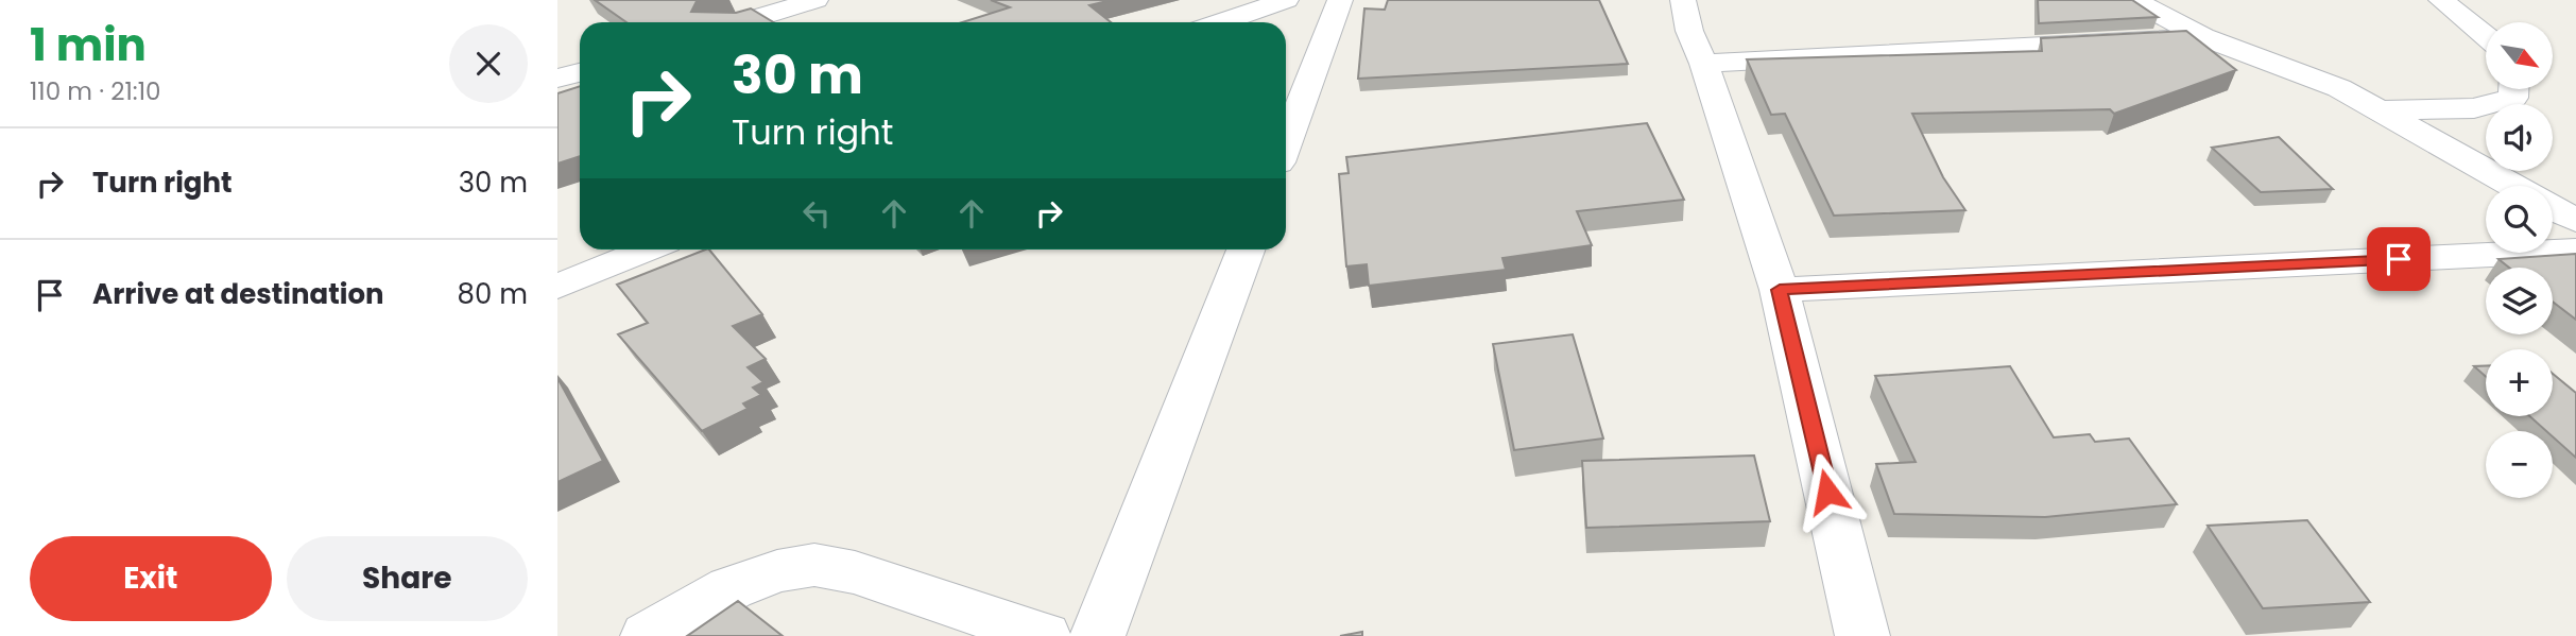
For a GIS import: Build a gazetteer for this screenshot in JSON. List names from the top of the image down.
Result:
{
  "north": "bottom right",
  "page": {
    "heading": ["1 min", "110 m · 21:10"],
    "map_buttons": ["+", "−"],
    "turn": ["30 m", "Turn right"],
    "list": [
      {
        "name": "Turn right",
        "value": "30 m"
      },
      {
        "name": "Arrive at destination",
        "value": "80 m"
      }
    ],
    "buttons": ["Exit", "Share"]
  }
}
